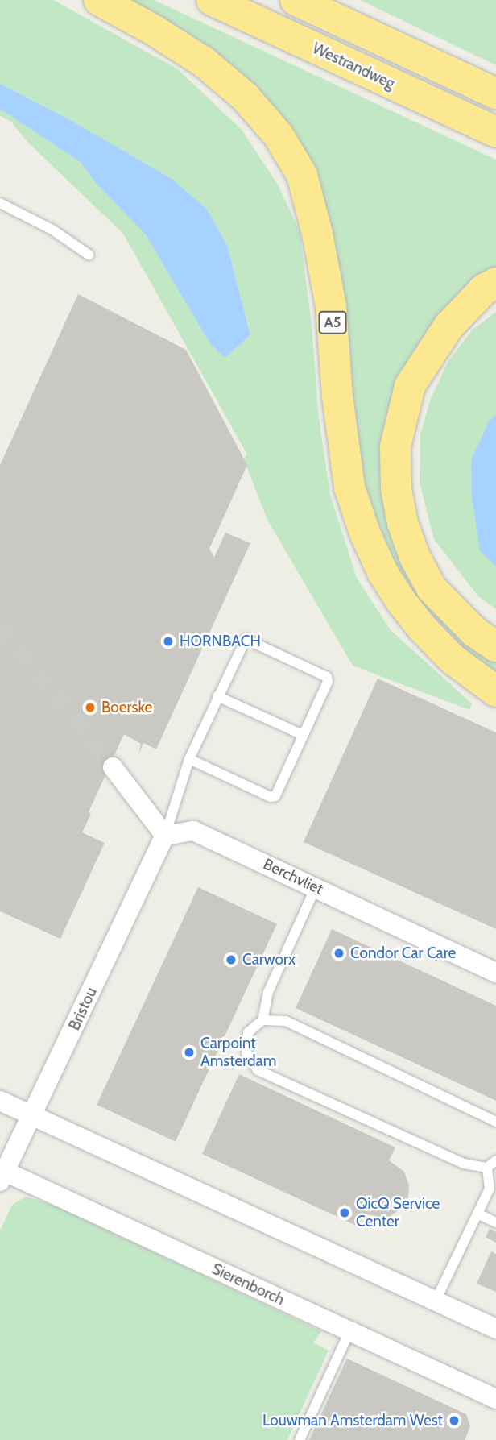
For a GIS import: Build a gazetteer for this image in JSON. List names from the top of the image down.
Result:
{
  "streets": {
    "highway": ["Westrandweg", "A5"],
    "street": ["Berchvliet", "Bristou", "Sierenborch"]
  },
  "crossings": [
    ["Berchvliet", "Bristou"],
    ["Bristou", "Sierenborch"]
  ],
  "places": [
    "HORNBACH",
    "Boerske",
    "Condor Car Care",
    "Carworx",
    "Carpoint Amsterdam",
    "QicQ Service Center",
    "Louwman Amsterdam West"
  ]
}
